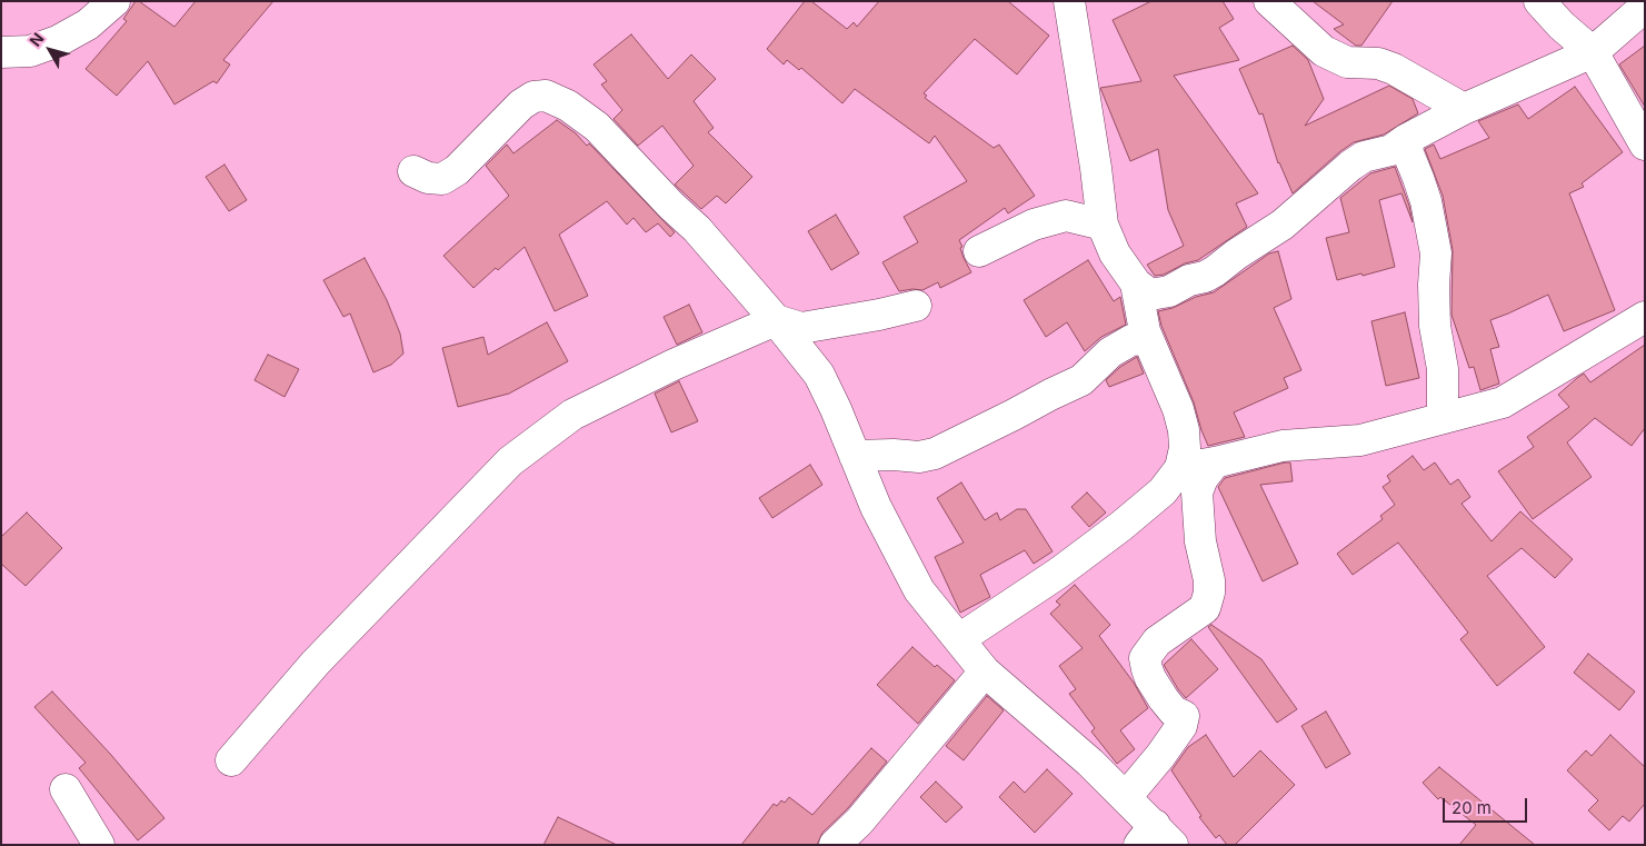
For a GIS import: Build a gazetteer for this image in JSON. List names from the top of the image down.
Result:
{
  "scale_bar": "20 m",
  "north": "top left"
}
